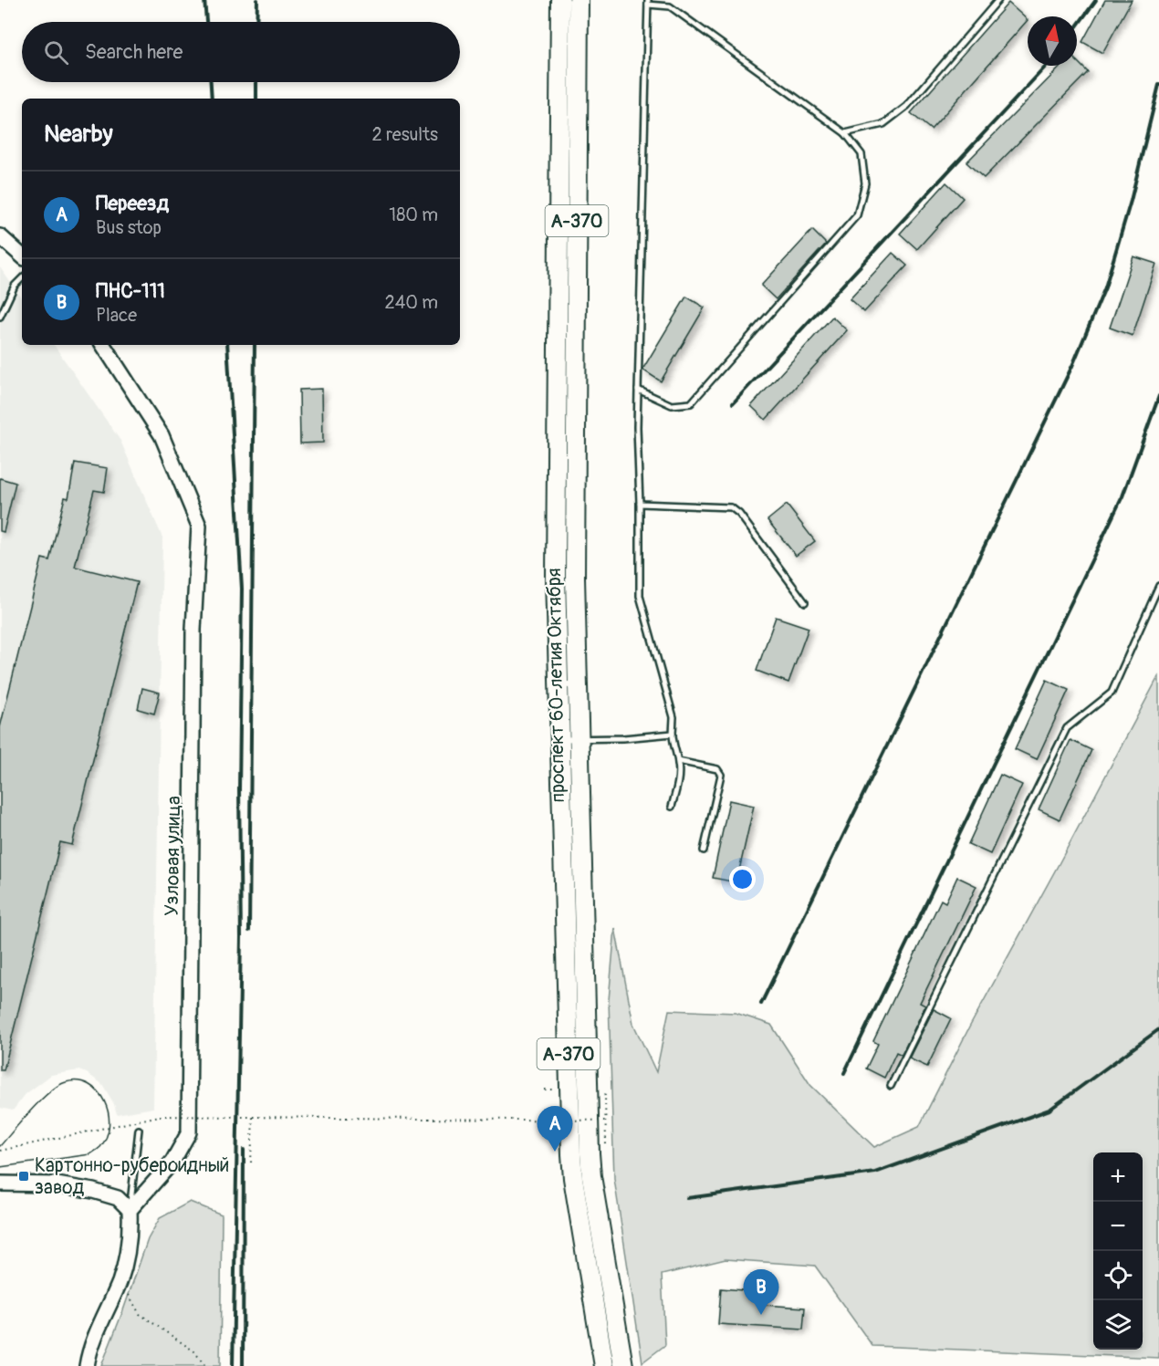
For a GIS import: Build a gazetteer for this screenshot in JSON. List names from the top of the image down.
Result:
{
  "streets": {
    "highway": ["А-370", "проспект 60-летия Октября"],
    "street": ["Узловая улица"]
  },
  "places": {
    "transit": ["Картонно-рубероидный завод"]
  },
  "north": "top",
  "page": {
    "search": "Search here",
    "heading": ["Nearby", "2 results"],
    "list": [
      {
        "mark": "A",
        "name": "Переезд",
        "note": "Bus stop",
        "value": "180 m"
      },
      {
        "mark": "B",
        "name": "ПНС-111",
        "note": "Place",
        "value": "240 m"
      }
    ],
    "pins": ["A", "B"],
    "map_buttons": ["+", "−"]
  }
}
